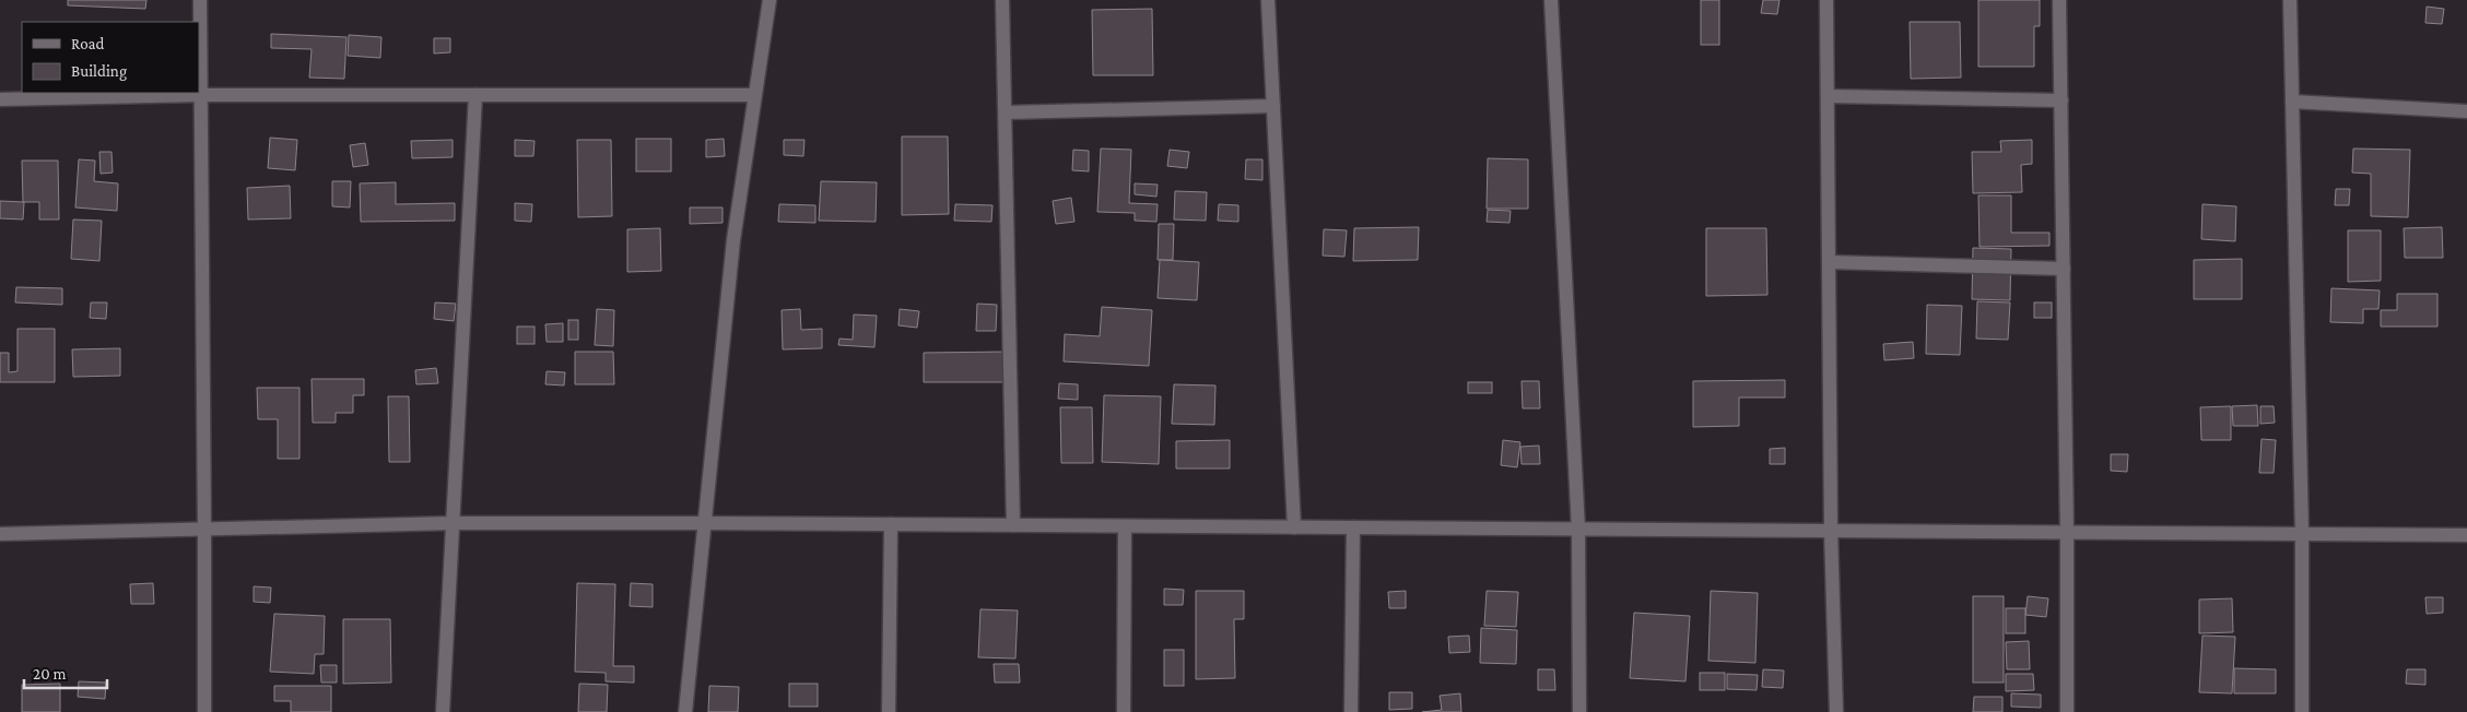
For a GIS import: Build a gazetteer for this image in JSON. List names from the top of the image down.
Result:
{
  "legend": ["Road", "Building"],
  "scale_bar": "20 m"
}
